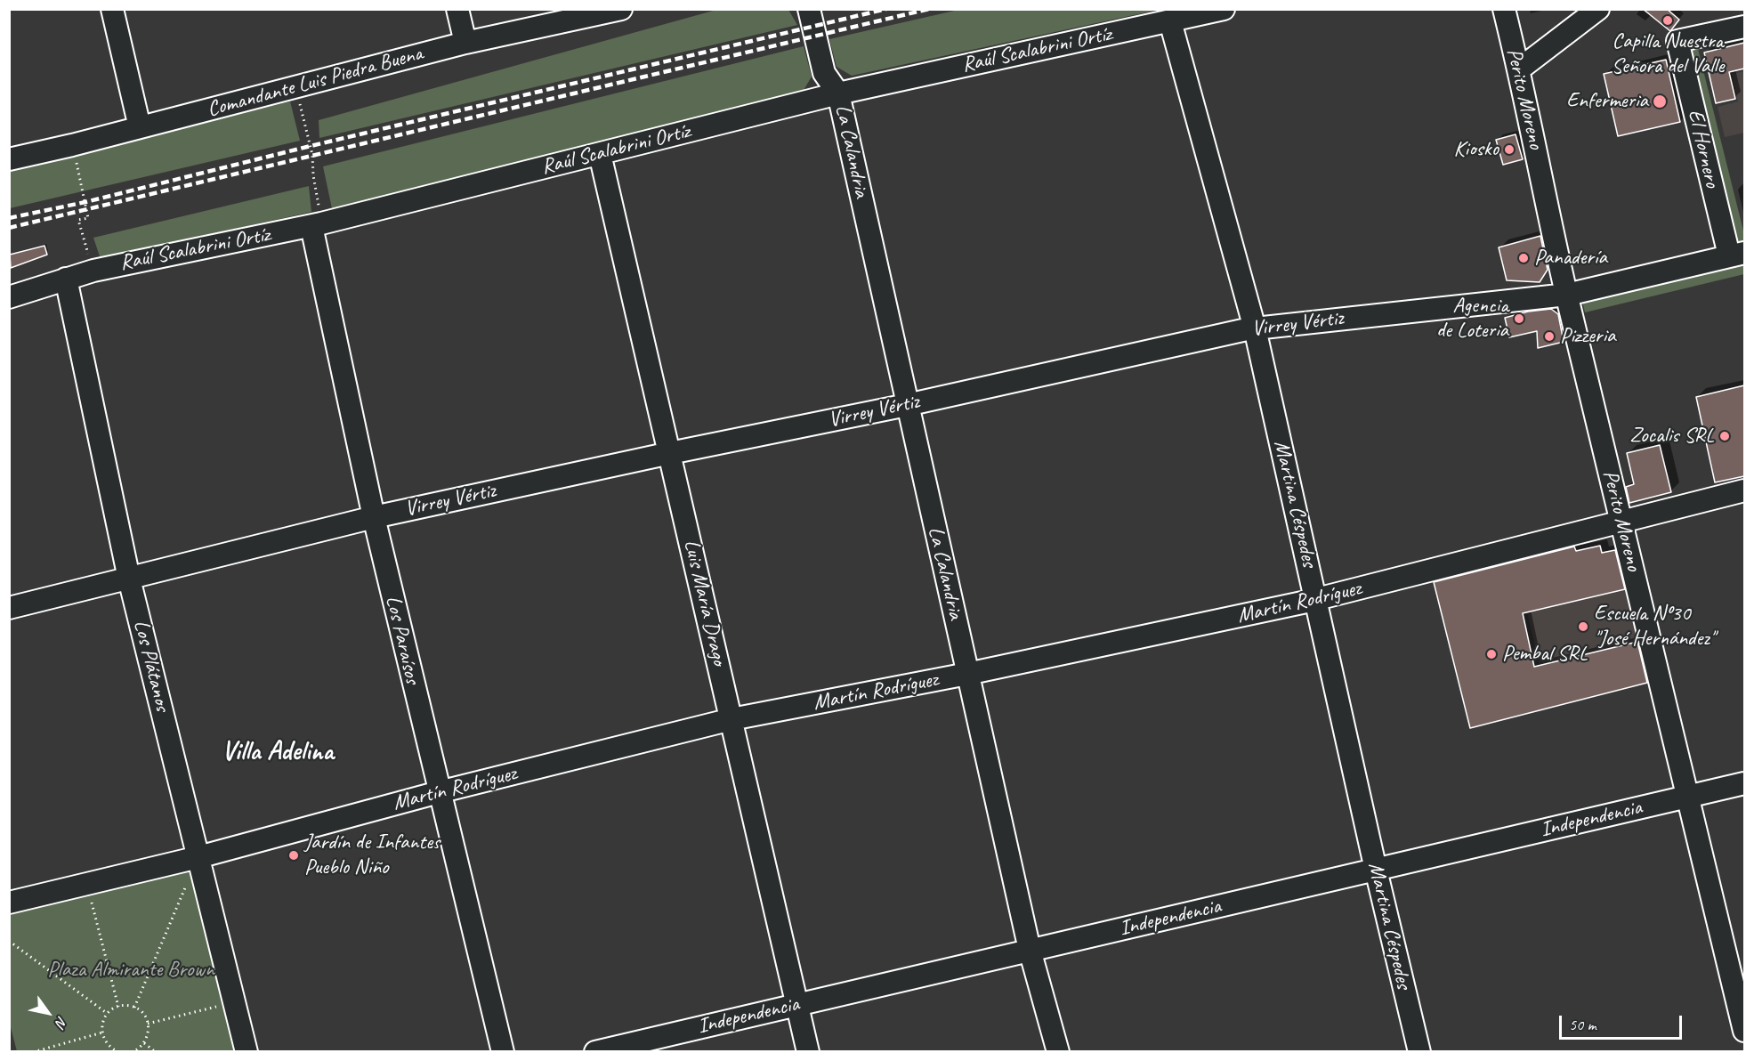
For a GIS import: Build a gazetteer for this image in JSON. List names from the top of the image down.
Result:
{
  "streets": {
    "street": [
      "Raúl Scalabrini Ortíz",
      "Comandante Luis Piedra Buena",
      "Perito Moreno",
      "El Hornero",
      "La Calandria",
      "Virrey Vértiz",
      "Martina Céspedes",
      "Luis María Drago",
      "Martín Rodríguez",
      "Los Paraísos",
      "Los Plátanos",
      "Independencia"
    ]
  },
  "crossings": [
    ["Raúl Scalabrini Ortíz", "La Calandria"],
    ["Raúl Scalabrini Ortíz", "Martina Céspedes"],
    ["Raúl Scalabrini Ortíz", "Luis María Drago"],
    ["Raúl Scalabrini Ortíz", "Los Paraísos"],
    ["Raúl Scalabrini Ortíz", "Los Plátanos"],
    ["Perito Moreno", "Virrey Vértiz"],
    ["Perito Moreno", "Martín Rodríguez"],
    ["Perito Moreno", "Independencia"],
    ["El Hornero", "Virrey Vértiz"],
    ["La Calandria", "Virrey Vértiz"],
    ["La Calandria", "Martín Rodríguez"],
    ["La Calandria", "Independencia"],
    ["Virrey Vértiz", "Martina Céspedes"],
    ["Virrey Vértiz", "Luis María Drago"],
    ["Virrey Vértiz", "Los Paraísos"],
    ["Virrey Vértiz", "Los Plátanos"],
    ["Martina Céspedes", "Martín Rodríguez"],
    ["Martina Céspedes", "Independencia"],
    ["Luis María Drago", "Martín Rodríguez"],
    ["Luis María Drago", "Independencia"],
    ["Martín Rodríguez", "Los Paraísos"],
    ["Martín Rodríguez", "Los Plátanos"]
  ],
  "districts": ["Villa Adelina"],
  "parks": ["Plaza Almirante Brown"],
  "places": [
    "Capilla Nuestra Señora del Valle",
    "Enfermeria",
    "Kiosko",
    "Panadería",
    "Agencia de Loteria",
    "Pizzeria",
    "Zocalis SRL",
    "Escuela Nº30 \"José Hernández\"",
    "Pembal SRL",
    "Jardín de Infantes Pueblo Niño"
  ],
  "scale_bar": "50 m",
  "north": "bottom right"
}
